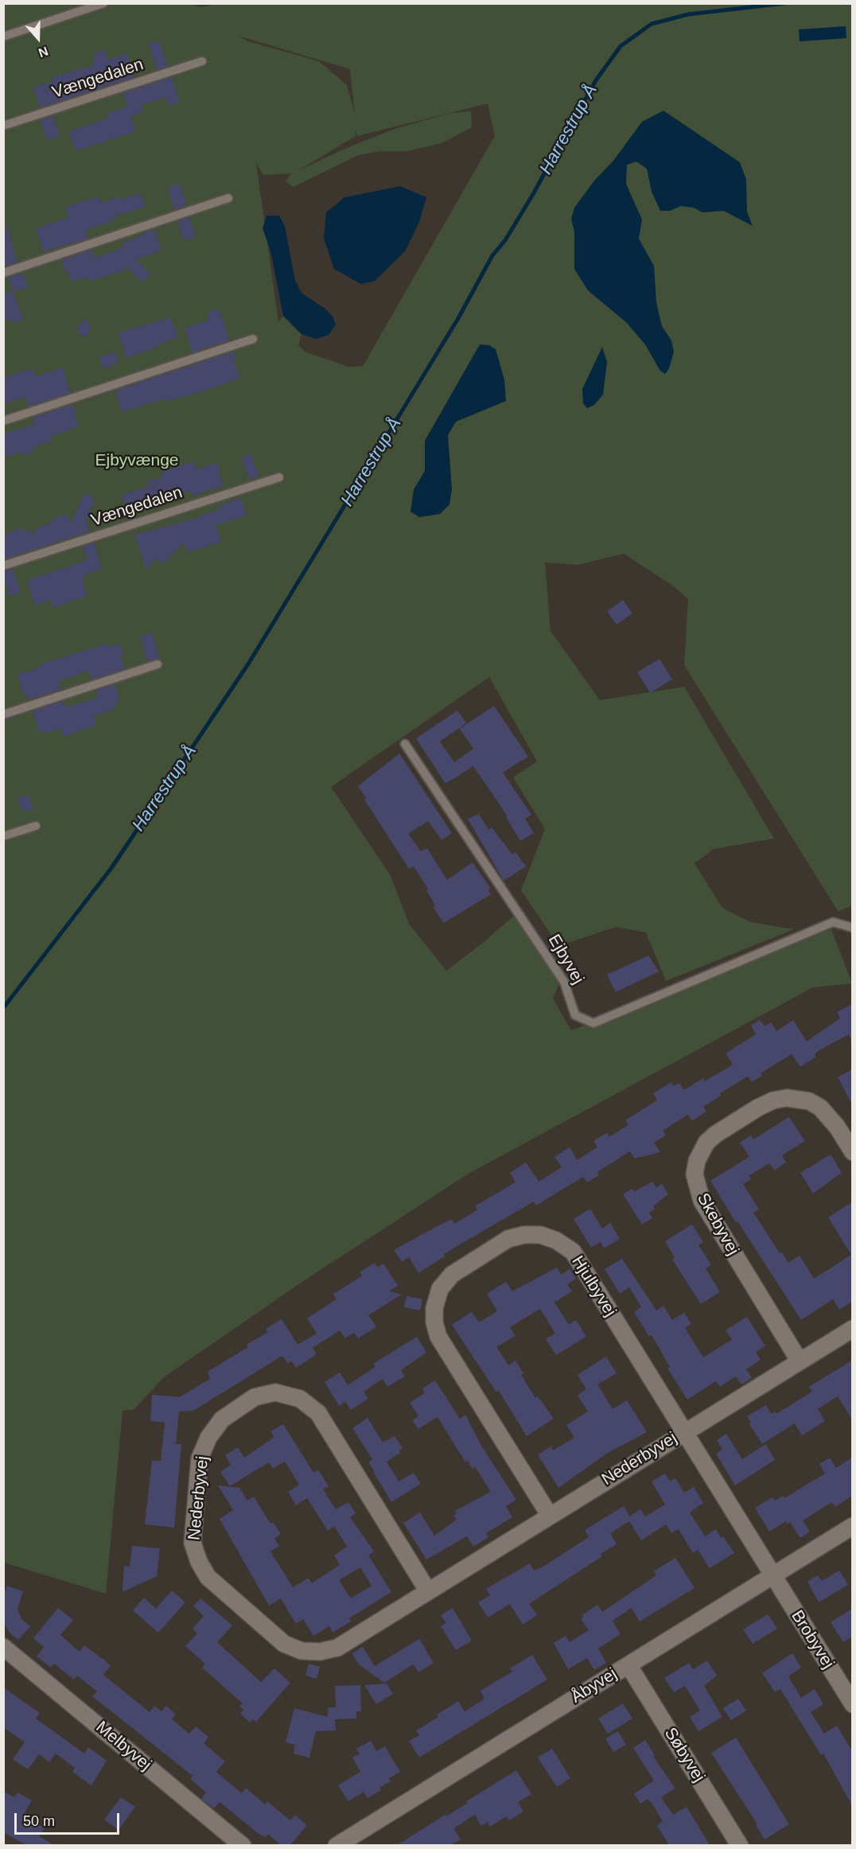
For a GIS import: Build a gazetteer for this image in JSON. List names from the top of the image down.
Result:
{
  "streets": {
    "street": [
      "Skebyvej",
      "Hjulbyvej",
      "Nederbyvej",
      "Brobyvej",
      "Åbyvej",
      "Melbyvej",
      "Søbyvej"
    ],
    "lane": ["Vængedalen", "Ejbyvej"]
  },
  "crossings": [
    ["Skebyvej", "Nederbyvej"],
    ["Hjulbyvej", "Nederbyvej"],
    ["Hjulbyvej", "Brobyvej"],
    ["Hjulbyvej", "Åbyvej"],
    ["Brobyvej", "Åbyvej"],
    ["Åbyvej", "Søbyvej"]
  ],
  "water": ["Harrestrup Å"],
  "parks": ["Ejbyvænge"],
  "scale_bar": "50 m",
  "north": "bottom"
}
